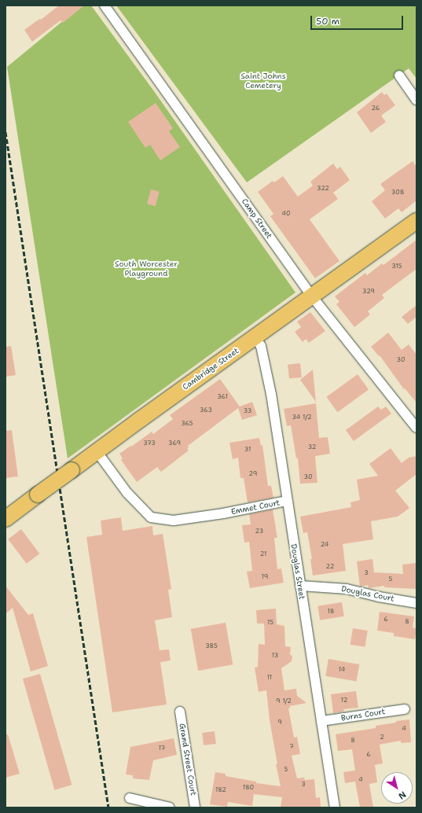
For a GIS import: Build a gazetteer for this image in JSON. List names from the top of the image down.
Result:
{
  "streets": {
    "main road": ["Cambridge Street"],
    "street": [
      "Camp Street",
      "Emmet Court",
      "Douglas Street",
      "Douglas Court",
      "Burns Court",
      "Grand Street Court"
    ]
  },
  "crossings": [
    ["Camp Street", "Cambridge Street"],
    ["Cambridge Street", "Emmet Court"],
    ["Cambridge Street", "Douglas Street"],
    ["Emmet Court", "Douglas Street"],
    ["Douglas Street", "Douglas Court"],
    ["Douglas Street", "Burns Court"]
  ],
  "parks": ["Saint Johns Cemetery", "South Worcester Playground"],
  "house_numbers": [
    "26",
    "322",
    "308",
    "40",
    "315",
    "329",
    "30",
    "361",
    "363",
    "33",
    "34 1/2",
    "365",
    "373",
    "369",
    "32",
    "31",
    "29",
    "30",
    "23",
    "24",
    "21",
    "22",
    "3",
    "19",
    "5",
    "18",
    "6",
    "8",
    "15",
    "385",
    "13",
    "14",
    "11",
    "12",
    "9 1/2",
    "9",
    "4",
    "2",
    "8",
    "7",
    "17",
    "6",
    "5",
    "4",
    "3",
    "180",
    "182"
  ],
  "scale_bar": "50 m",
  "north": "bottom right"
}
